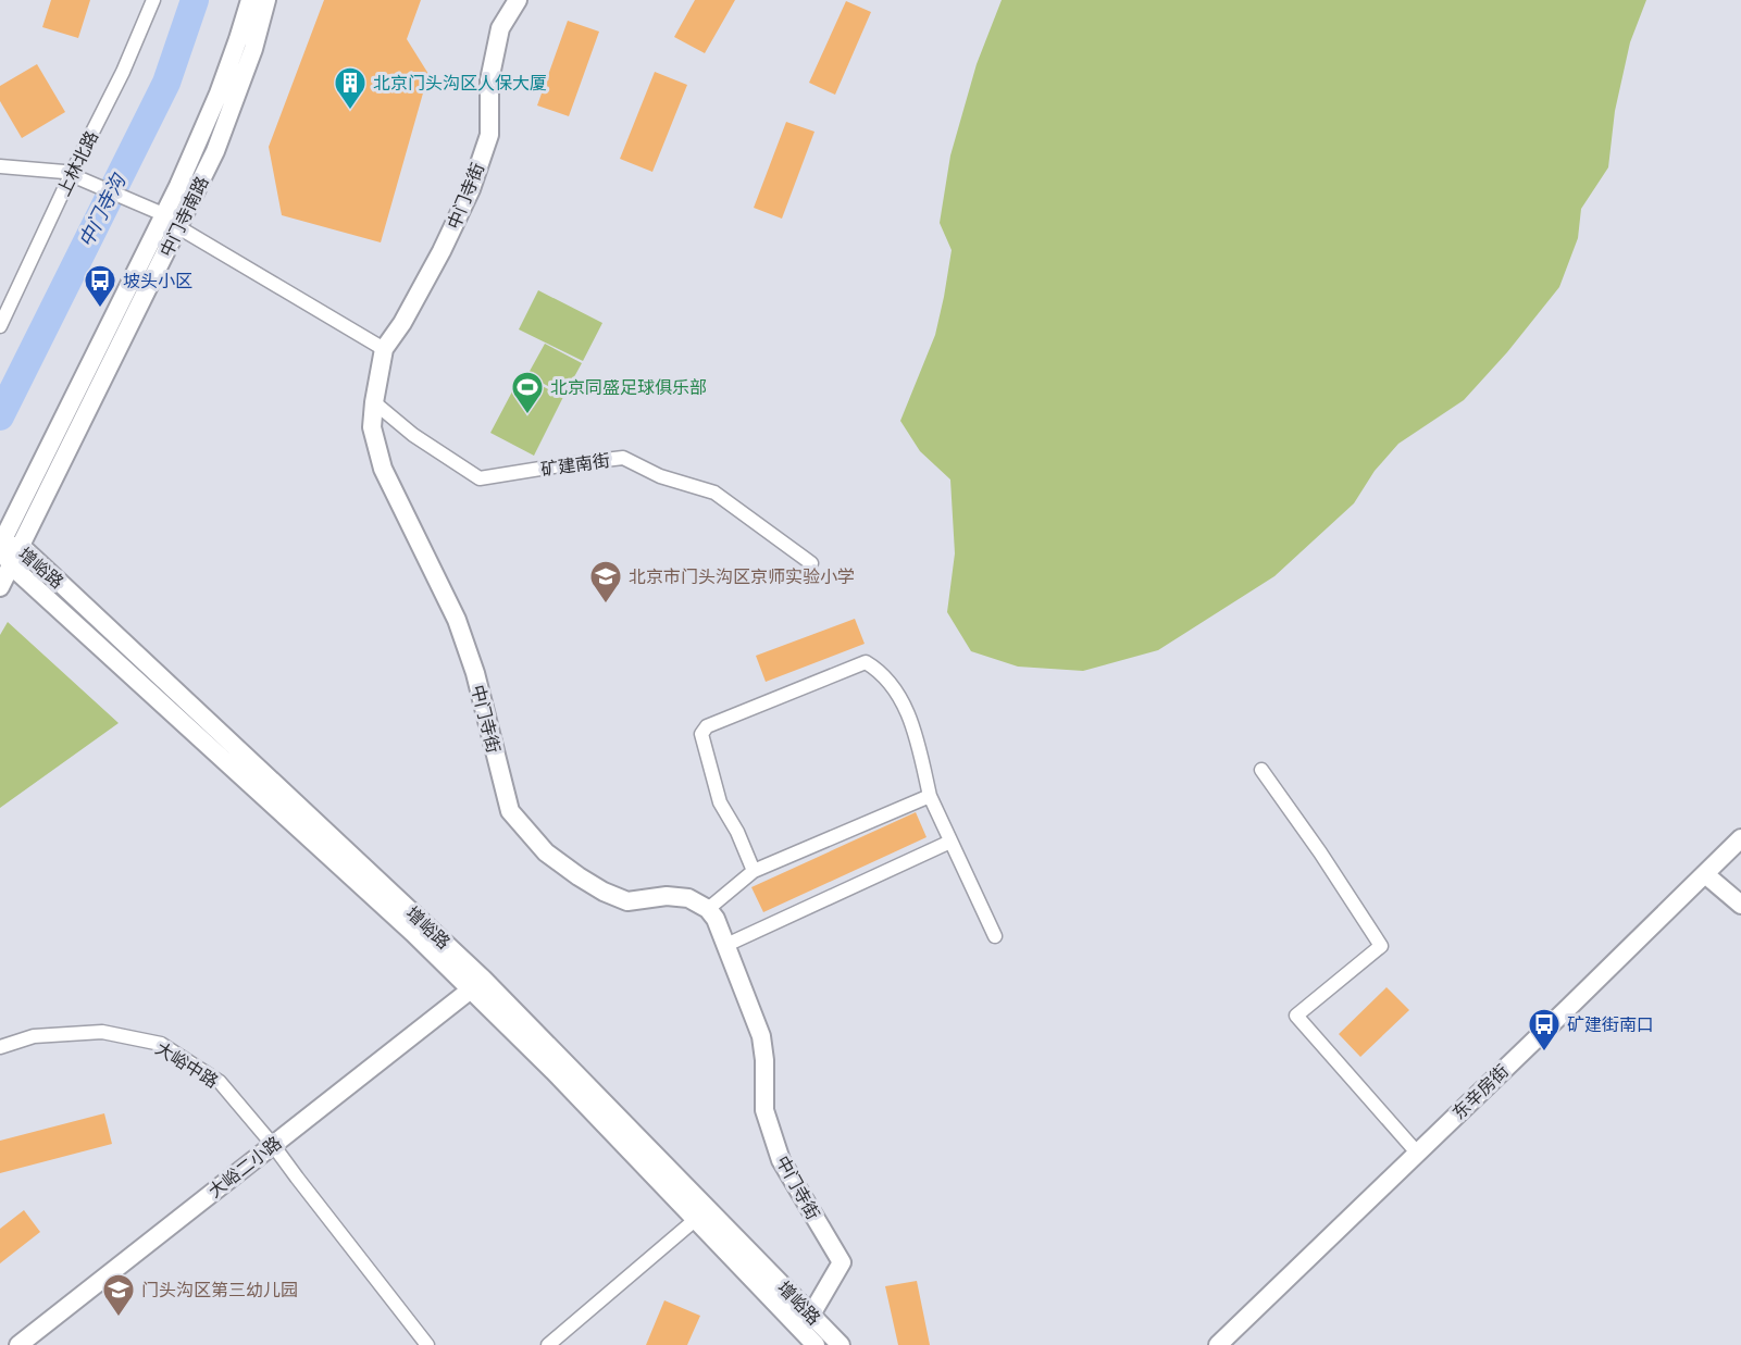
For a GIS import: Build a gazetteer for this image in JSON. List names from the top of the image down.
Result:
{
  "streets": {
    "street": [
      "上林北路",
      "中门寺街",
      "中门寺南路",
      "矿建南街",
      "增峪路",
      "大峪中路",
      "东辛房街",
      "大峪二小路"
    ]
  },
  "crossings": [
    ["中门寺街", "矿建南街"],
    ["中门寺街", "增峪路"],
    ["中门寺南路", "增峪路"],
    ["增峪路", "大峪二小路"],
    ["大峪中路", "大峪二小路"]
  ],
  "water": ["中门寺沟"],
  "places": {
    "building": ["北京门头沟区人保大厦"],
    "bus stop": ["坡头小区", "矿建街南口"],
    "sports": ["北京同盛足球俱乐部"],
    "school or university": ["北京市门头沟区京师实验小学", "门头沟区第三幼儿园"]
  }
}
